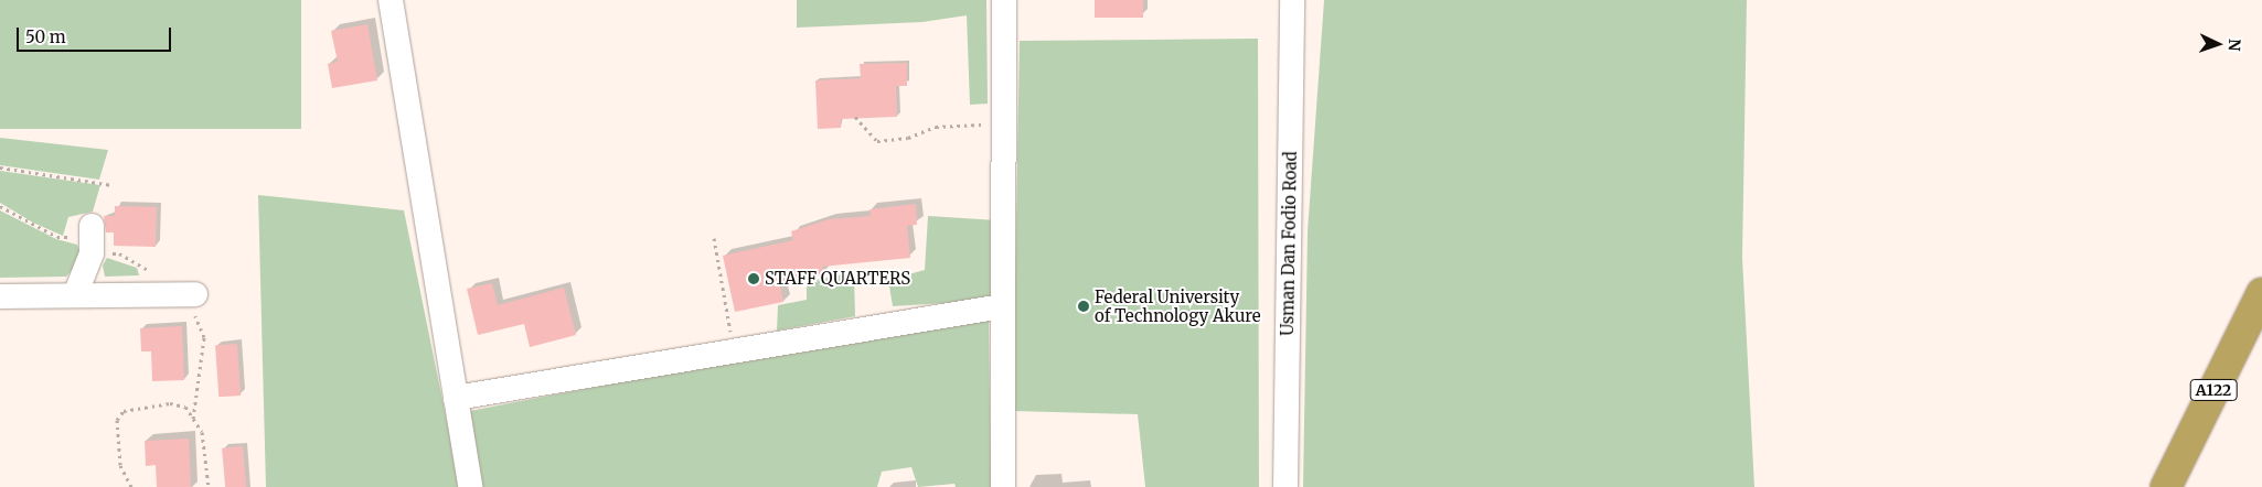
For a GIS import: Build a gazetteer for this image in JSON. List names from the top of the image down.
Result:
{
  "streets": {
    "highway": ["A122"],
    "street": ["Usman Dan Fodio Road"]
  },
  "places": ["STAFF QUARTERS", "Federal University of Technology Akure"],
  "scale_bar": "50 m",
  "north": "right"
}
